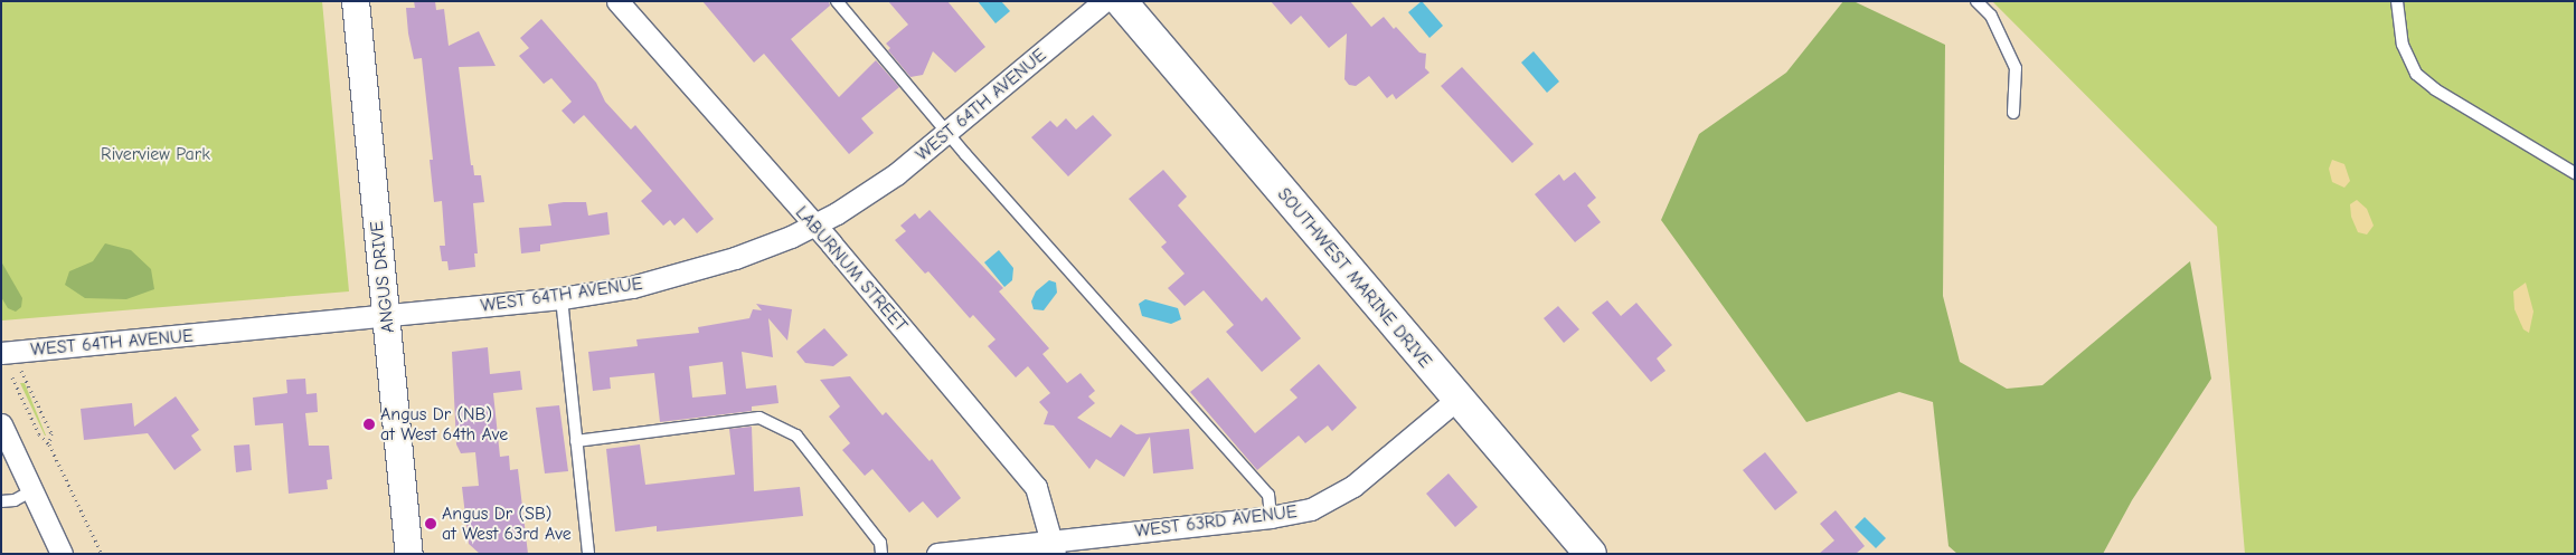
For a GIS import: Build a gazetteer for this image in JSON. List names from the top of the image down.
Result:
{
  "streets": {
    "main road": ["SOUTHWEST MARINE DRIVE"],
    "street": [
      "WEST 64TH AVENUE",
      "LABURNUM STREET",
      "ANGUS DRIVE",
      "WEST 63RD AVENUE"
    ]
  },
  "crossings": [
    ["WEST 64TH AVENUE", "LABURNUM STREET"],
    ["WEST 64TH AVENUE", "ANGUS DRIVE"],
    ["LABURNUM STREET", "WEST 63RD AVENUE"],
    ["SOUTHWEST MARINE DRIVE", "WEST 63RD AVENUE"]
  ],
  "parks": ["Riverview Park"],
  "places": ["Angus Dr (NB) at West 64th Ave", "Angus Dr (SB) at West 63rd Ave"]
}
